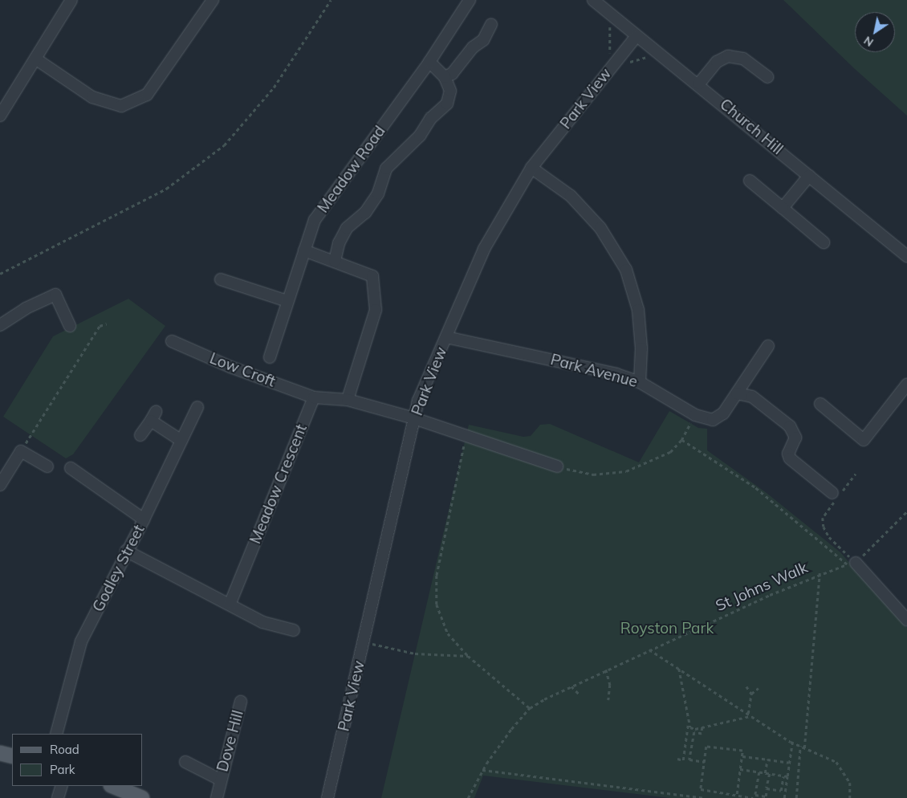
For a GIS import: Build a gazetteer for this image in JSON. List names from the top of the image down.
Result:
{
  "streets": {
    "street": [
      "Park View",
      "Church Hill",
      "Meadow Road",
      "Low Croft",
      "Park Avenue",
      "Meadow Crescent",
      "Godley Street",
      "Dove Hill"
    ],
    "path": ["St Johns Walk"]
  },
  "crossings": [
    ["Park View", "Church Hill"],
    ["Park View", "Park Avenue"],
    ["Low Croft", "Meadow Crescent"]
  ],
  "parks": ["Royston Park"],
  "legend": ["Road", "Park"],
  "north": "bottom left"
}
